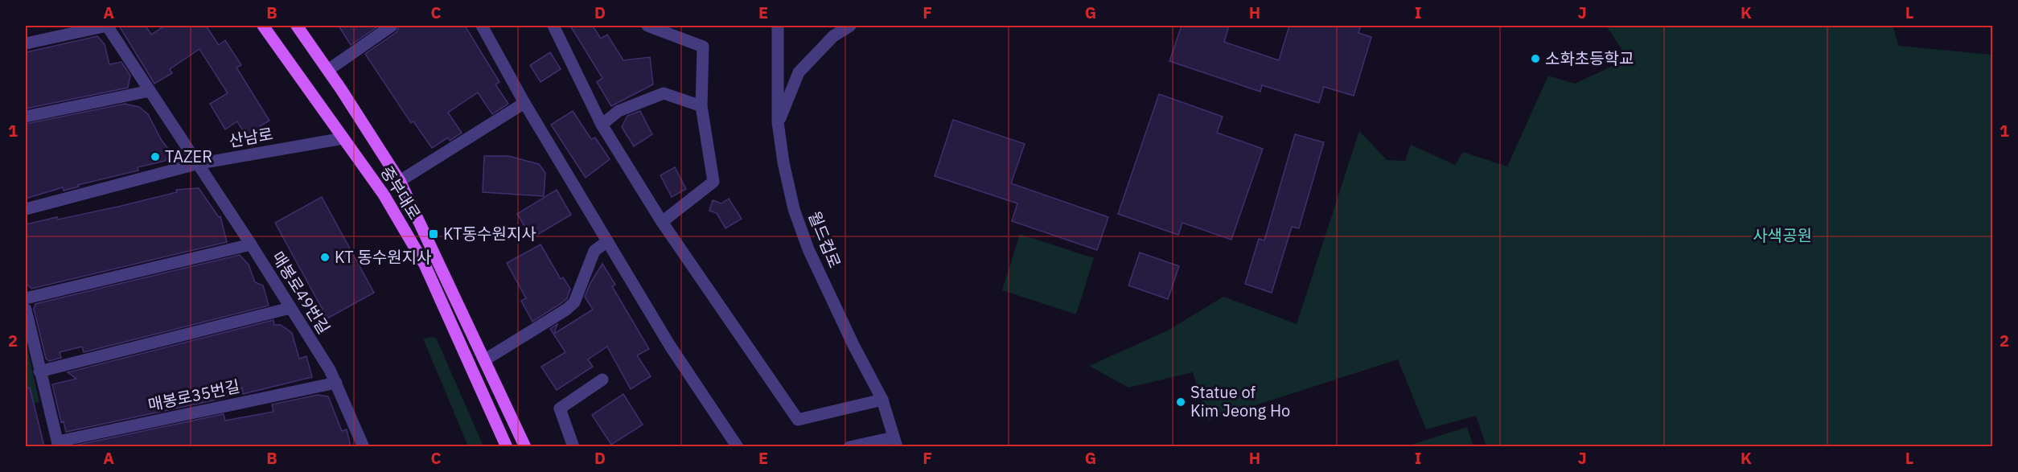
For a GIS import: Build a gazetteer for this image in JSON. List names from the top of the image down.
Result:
{
  "streets": {
    "main road": ["중부대로"],
    "street": [
      "산남로",
      "월드컵로",
      "매봉로49번길",
      "매봉로35번길"
    ]
  },
  "crossings": [
    ["산남로", "중부대로"],
    ["산남로", "매봉로49번길"],
    ["매봉로49번길", "매봉로35번길"]
  ],
  "parks": ["사색공원"],
  "places": {
    "other": [
      "소화초등학교",
      "TAZER",
      "KT 동수원지사",
      "Statue of Kim Jeong Ho"
    ],
    "transit": ["KT동수원지사"]
  },
  "grid": {
    "columns": [
      "A",
      "B",
      "C",
      "D",
      "E",
      "F",
      "G",
      "H",
      "I",
      "J",
      "K",
      "L"
    ],
    "rows": ["1", "2"]
  }
}
